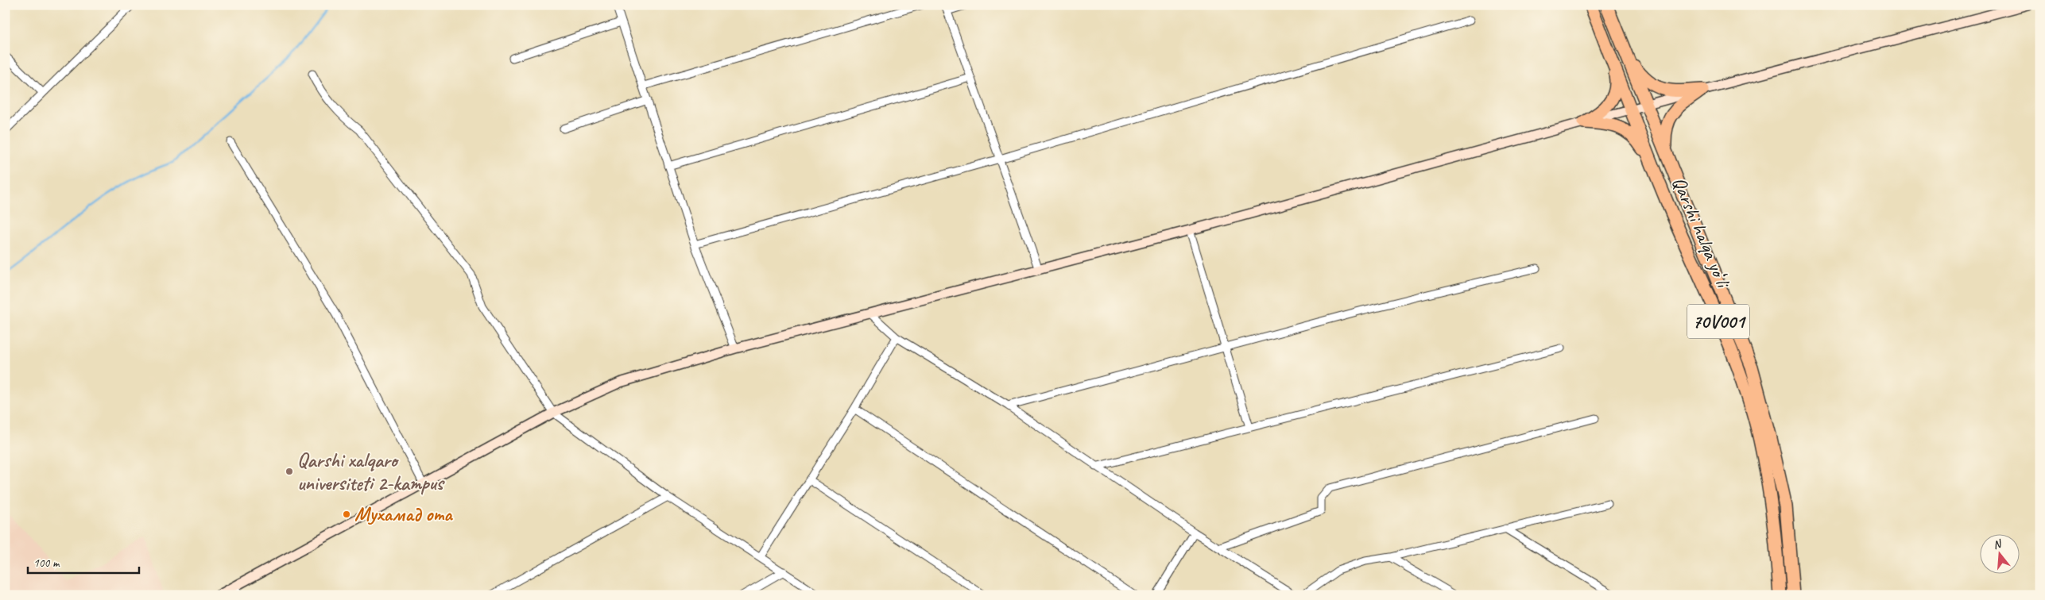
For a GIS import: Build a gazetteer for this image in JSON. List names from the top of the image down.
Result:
{
  "streets": {
    "highway": ["Qarshi halqa yoʻli", "70V001"]
  },
  "places": ["Qarshi xalqaro universiteti 2-kampus", "Мухамад ота"],
  "scale_bar": "100 m",
  "north": "top"
}
